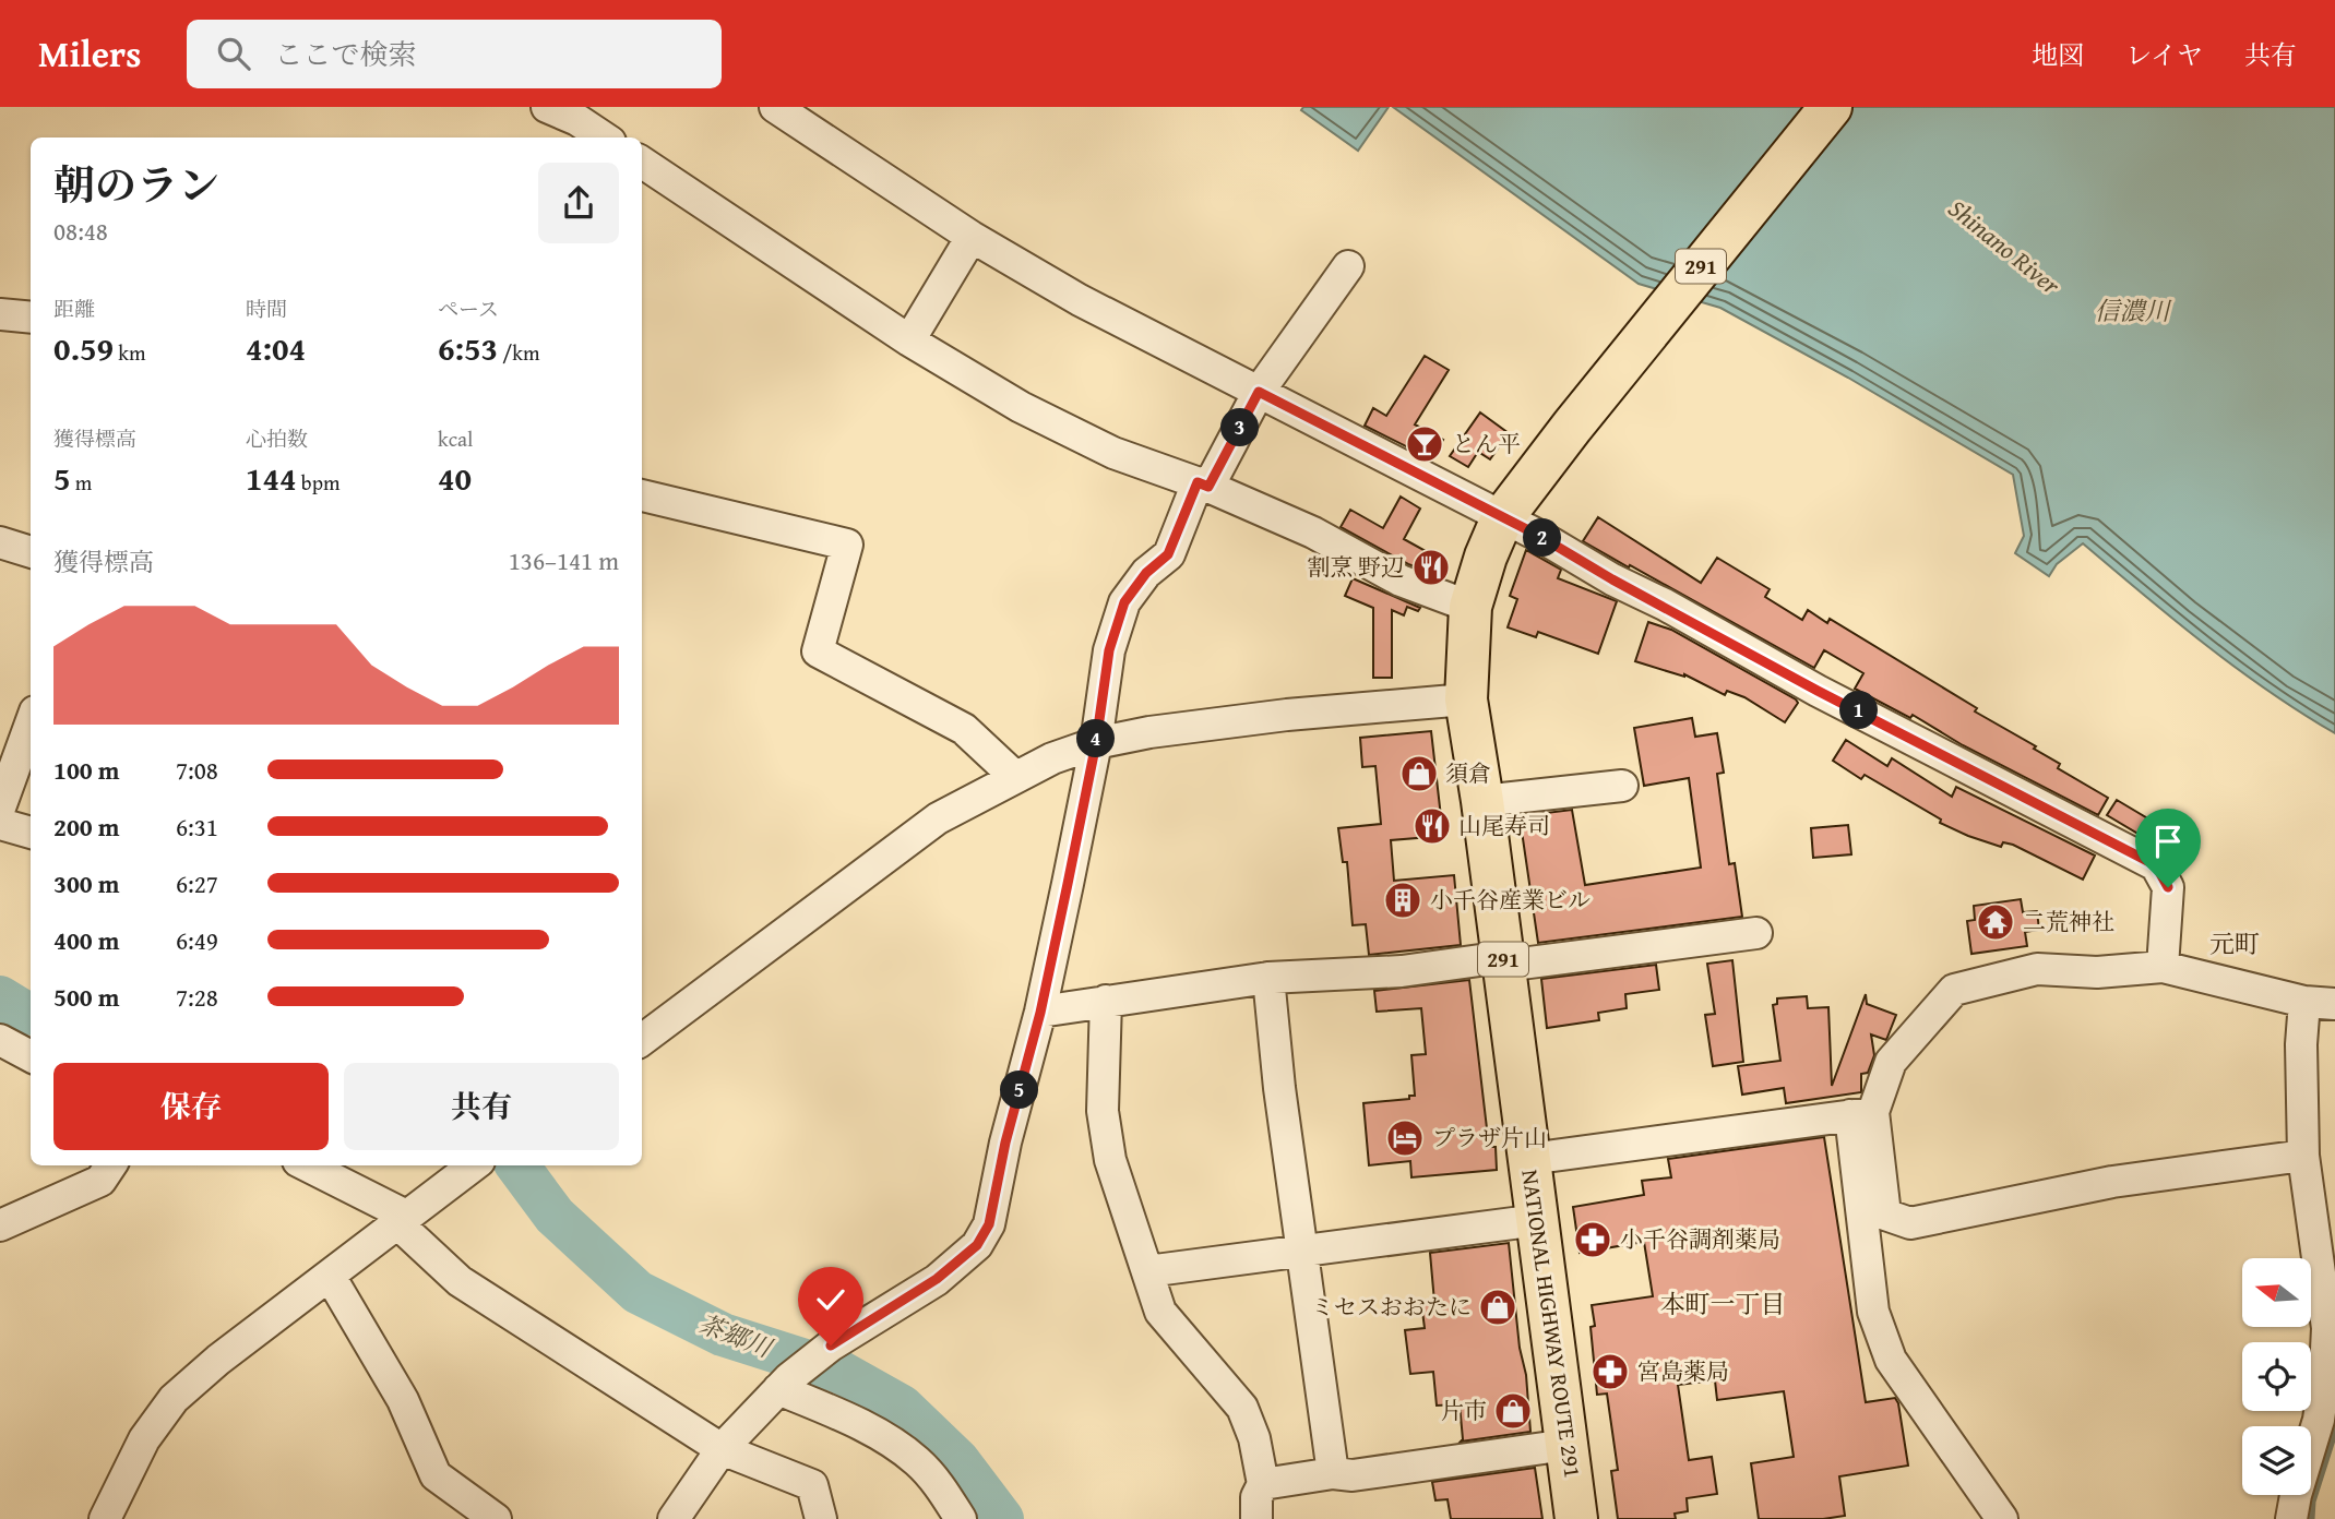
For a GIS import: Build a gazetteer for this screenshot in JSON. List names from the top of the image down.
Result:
{
  "streets": {
    "highway": ["291", "NATIONAL HIGHWAY ROUTE 291"]
  },
  "districts": ["元町", "本町一丁目"],
  "water": ["Shinano River", "信濃川", "茶郷川"],
  "places": {
    "bar": ["とん平"],
    "restaurant": ["割烹 野辺", "山尾寿司"],
    "shop": ["須倉", "ミセスおおたに", "片市"],
    "building": ["小千谷産業ビル"],
    "temple": ["二荒神社"],
    "hotel": ["プラザ片山"],
    "pharmacy": ["小千谷調剤薬局", "宮島薬局"]
  },
  "north": "left",
  "page": {
    "header": "Milers",
    "search": "ここで検索",
    "nav": ["地図", "レイヤ", "共有"],
    "heading": ["朝のラン", "08:48"],
    "stats": [
      ["距離", "0.59 km"],
      ["時間", "4:04"],
      ["ペース", "6:53 /km"],
      ["獲得標高", "5 m"],
      ["心拍数", "144 bpm"],
      ["kcal", "40"]
    ],
    "pins": [
      "3",
      "2",
      "1",
      "4",
      "5"
    ],
    "chart": ["獲得標高", "136–141 m"],
    "list": [
      {
        "name": "100 m",
        "note": "7:08"
      },
      {
        "name": "200 m",
        "note": "6:31"
      },
      {
        "name": "300 m",
        "note": "6:27"
      },
      {
        "name": "400 m",
        "note": "6:49"
      },
      {
        "name": "500 m",
        "note": "7:28"
      }
    ],
    "buttons": ["保存", "共有"]
  }
}
